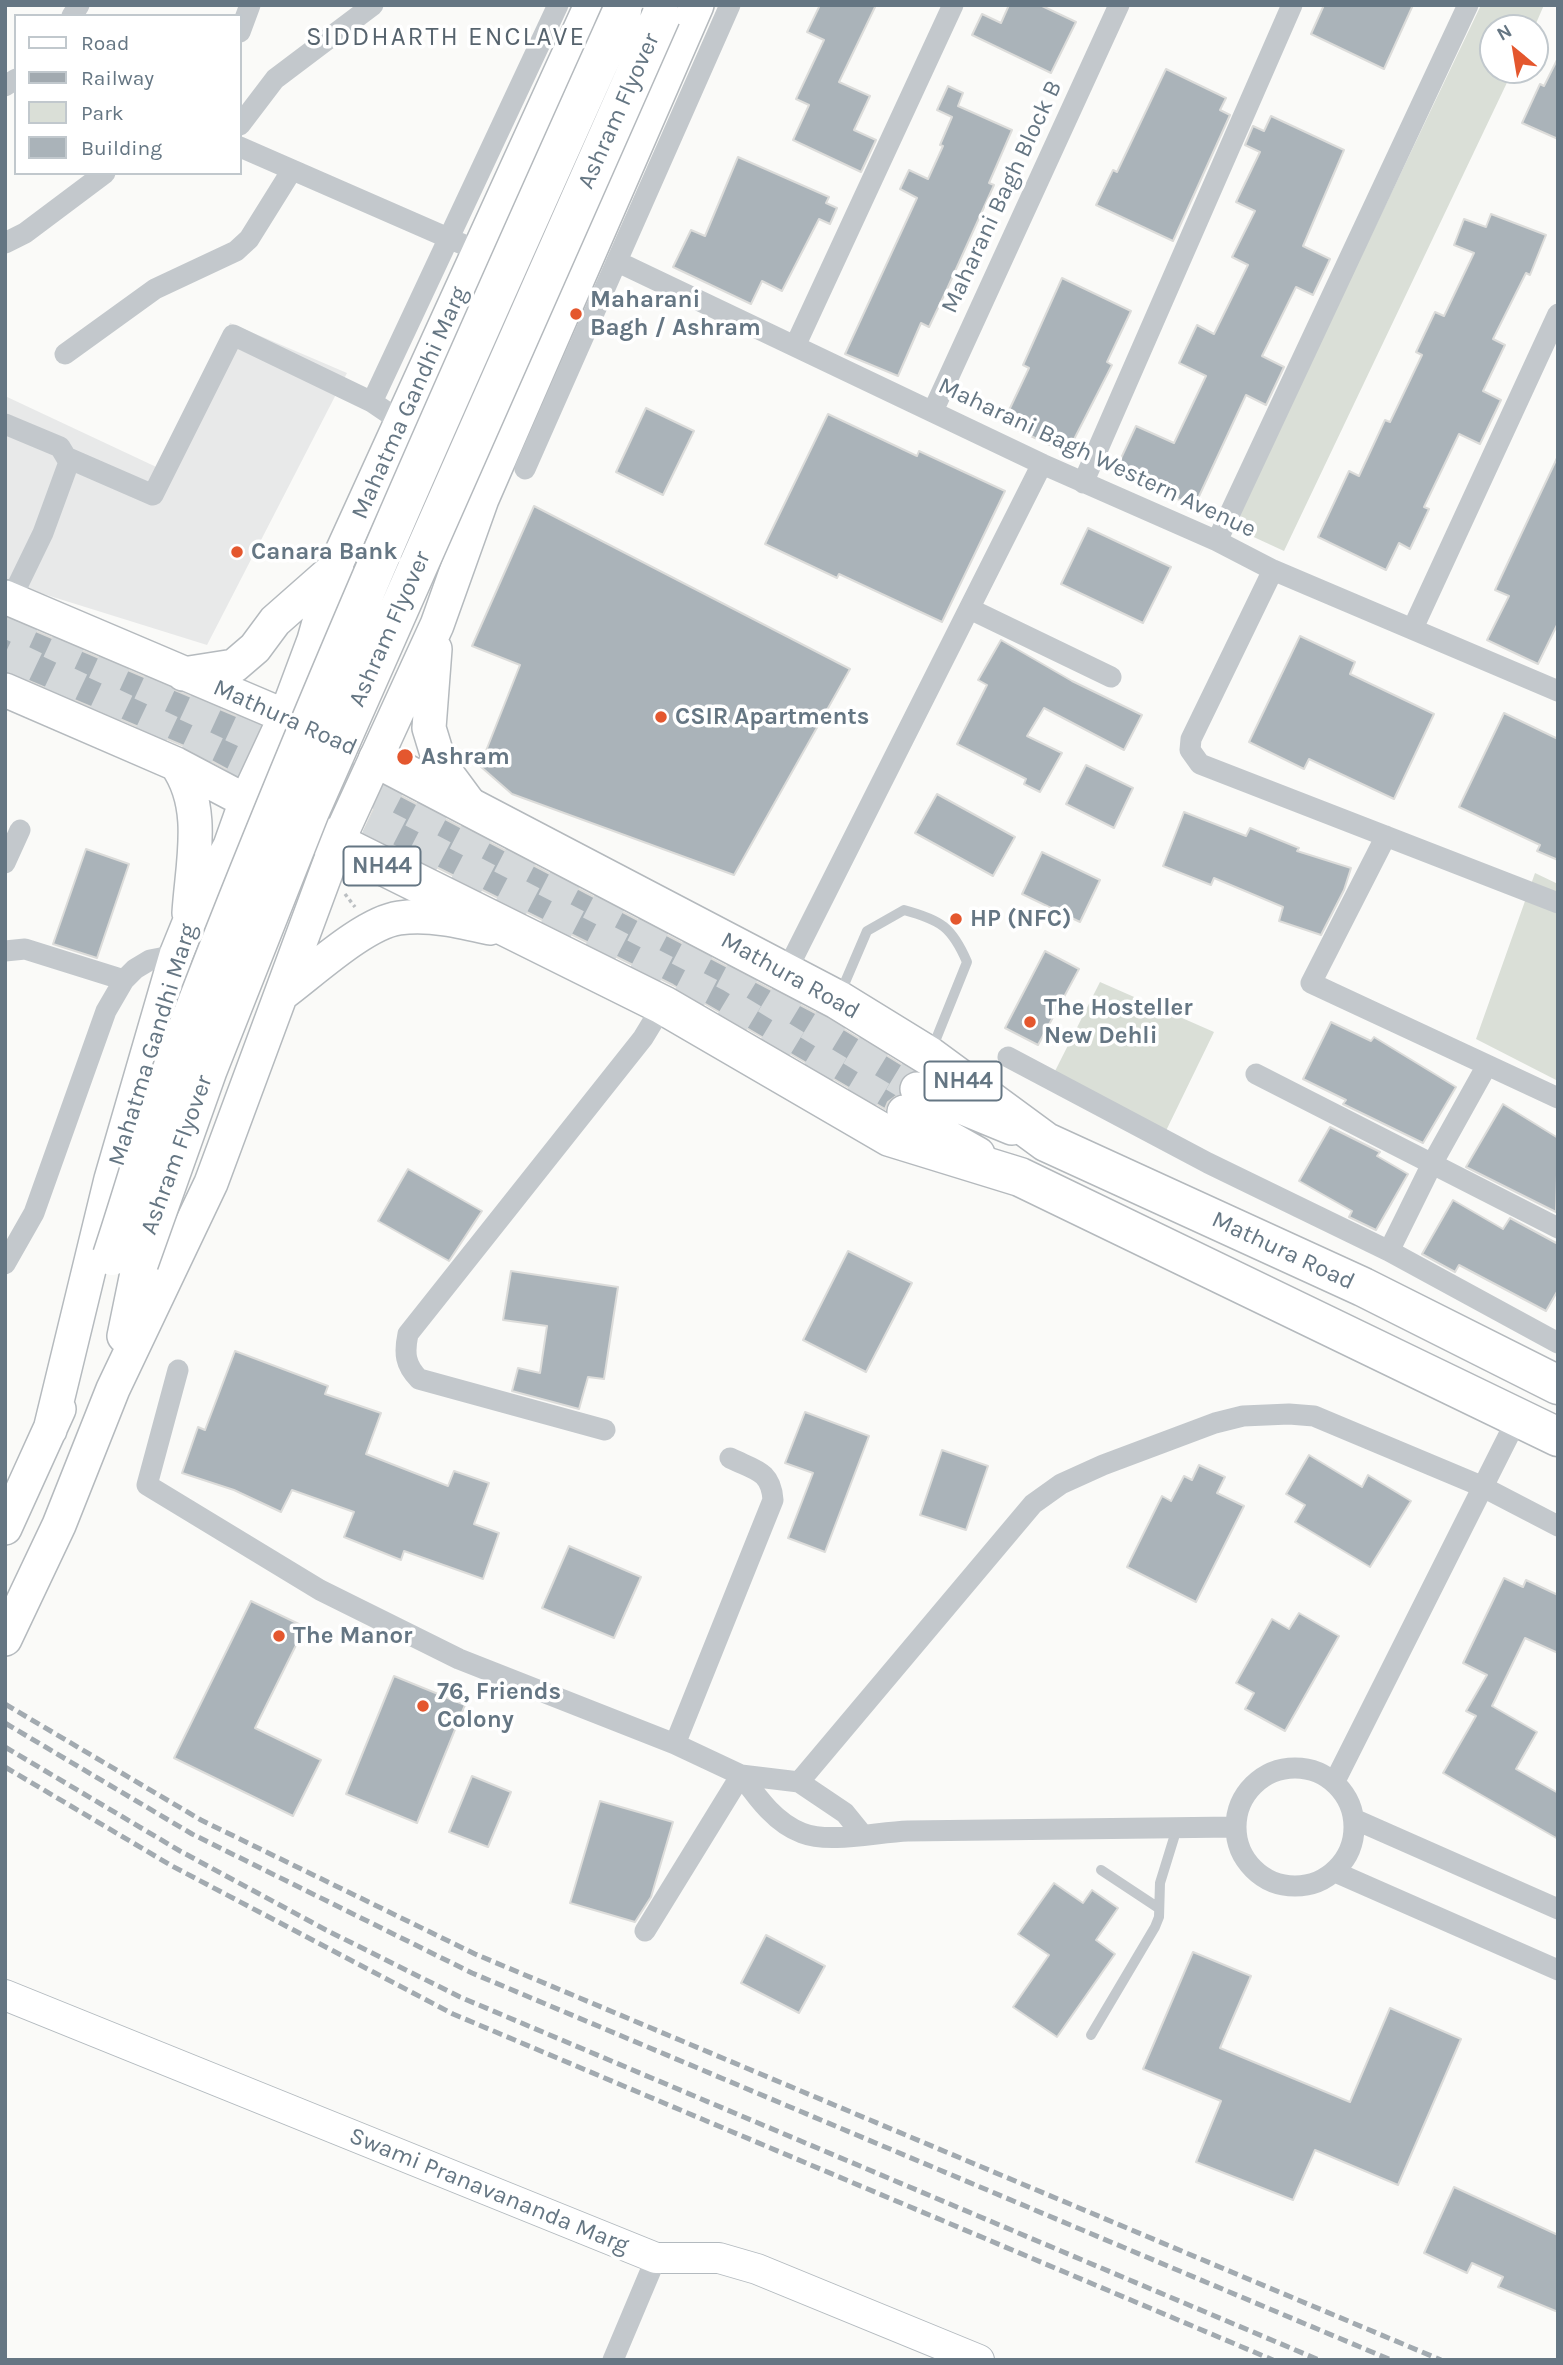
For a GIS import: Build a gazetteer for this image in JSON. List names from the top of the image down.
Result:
{
  "streets": {
    "highway": ["Ashram Flyover", "Mathura Road", "NH44"],
    "main road": ["Mahatma Gandhi Marg"],
    "street": ["Maharani Bagh Block B", "Maharani Bagh Western Avenue", "Swami Pranavananda Marg"]
  },
  "crossings": [
    ["Maharani Bagh Block B", "Maharani Bagh Western Avenue"],
    ["Mahatma Gandhi Marg", "Mathura Road"]
  ],
  "districts": ["SIDDHARTH ENCLAVE"],
  "places": [
    "Maharani Bagh / Ashram",
    "Canara Bank",
    "CSIR Apartments",
    "Ashram",
    "HP (NFC)",
    "The Hosteller New Dehli",
    "The Manor",
    "76, Friends Colony"
  ],
  "legend": [
    "Road",
    "Railway",
    "Park",
    "Building"
  ],
  "north": "top left"
}
